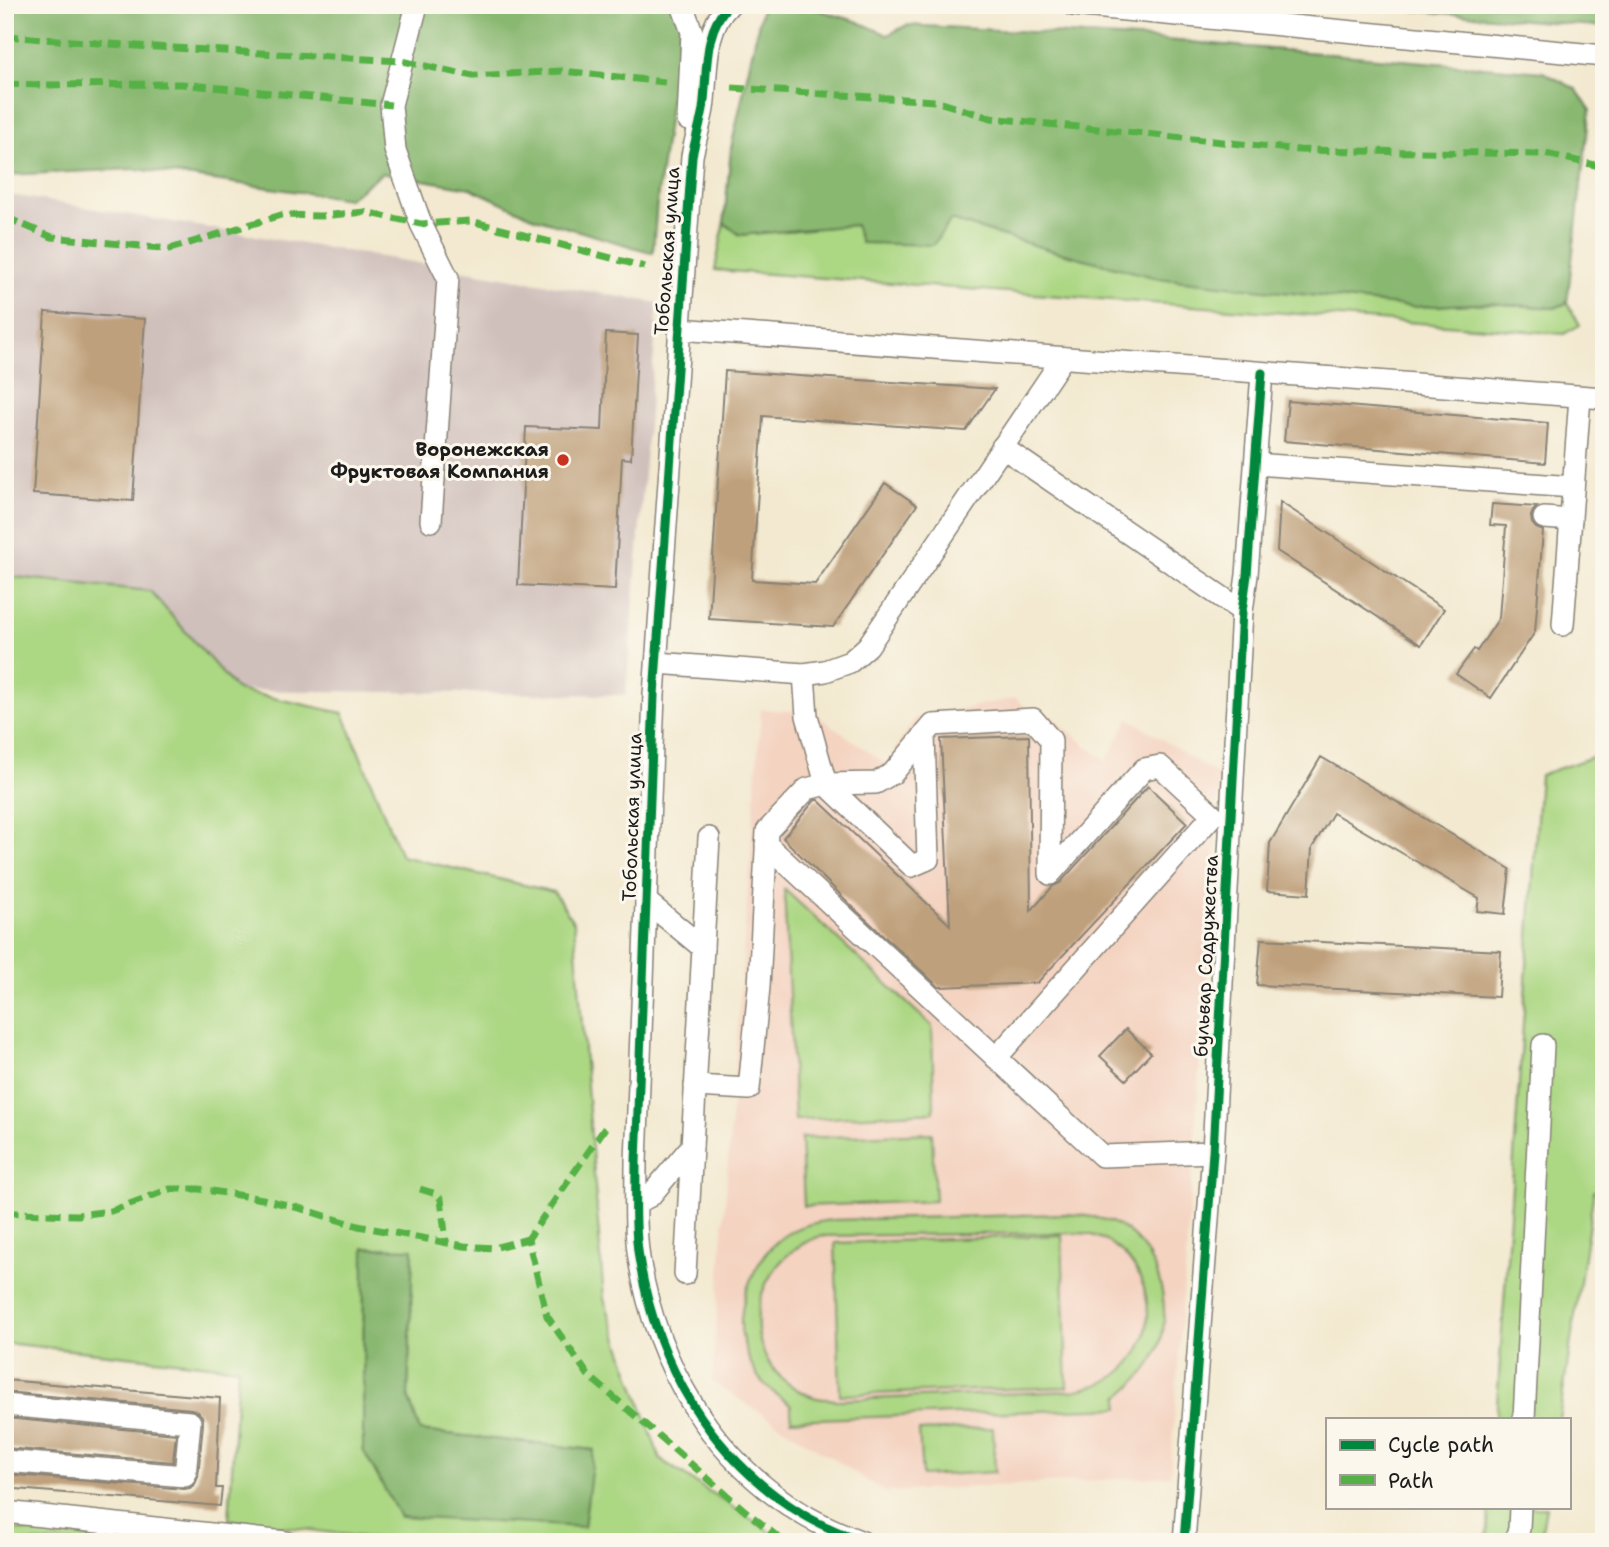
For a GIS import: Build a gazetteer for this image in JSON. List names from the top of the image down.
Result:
{
  "streets": {
    "street": ["Тобольская улица", "бульвар Содружества"]
  },
  "places": ["Воронежская Фруктовая Компания"],
  "legend": ["Cycle path", "Path"]
}
